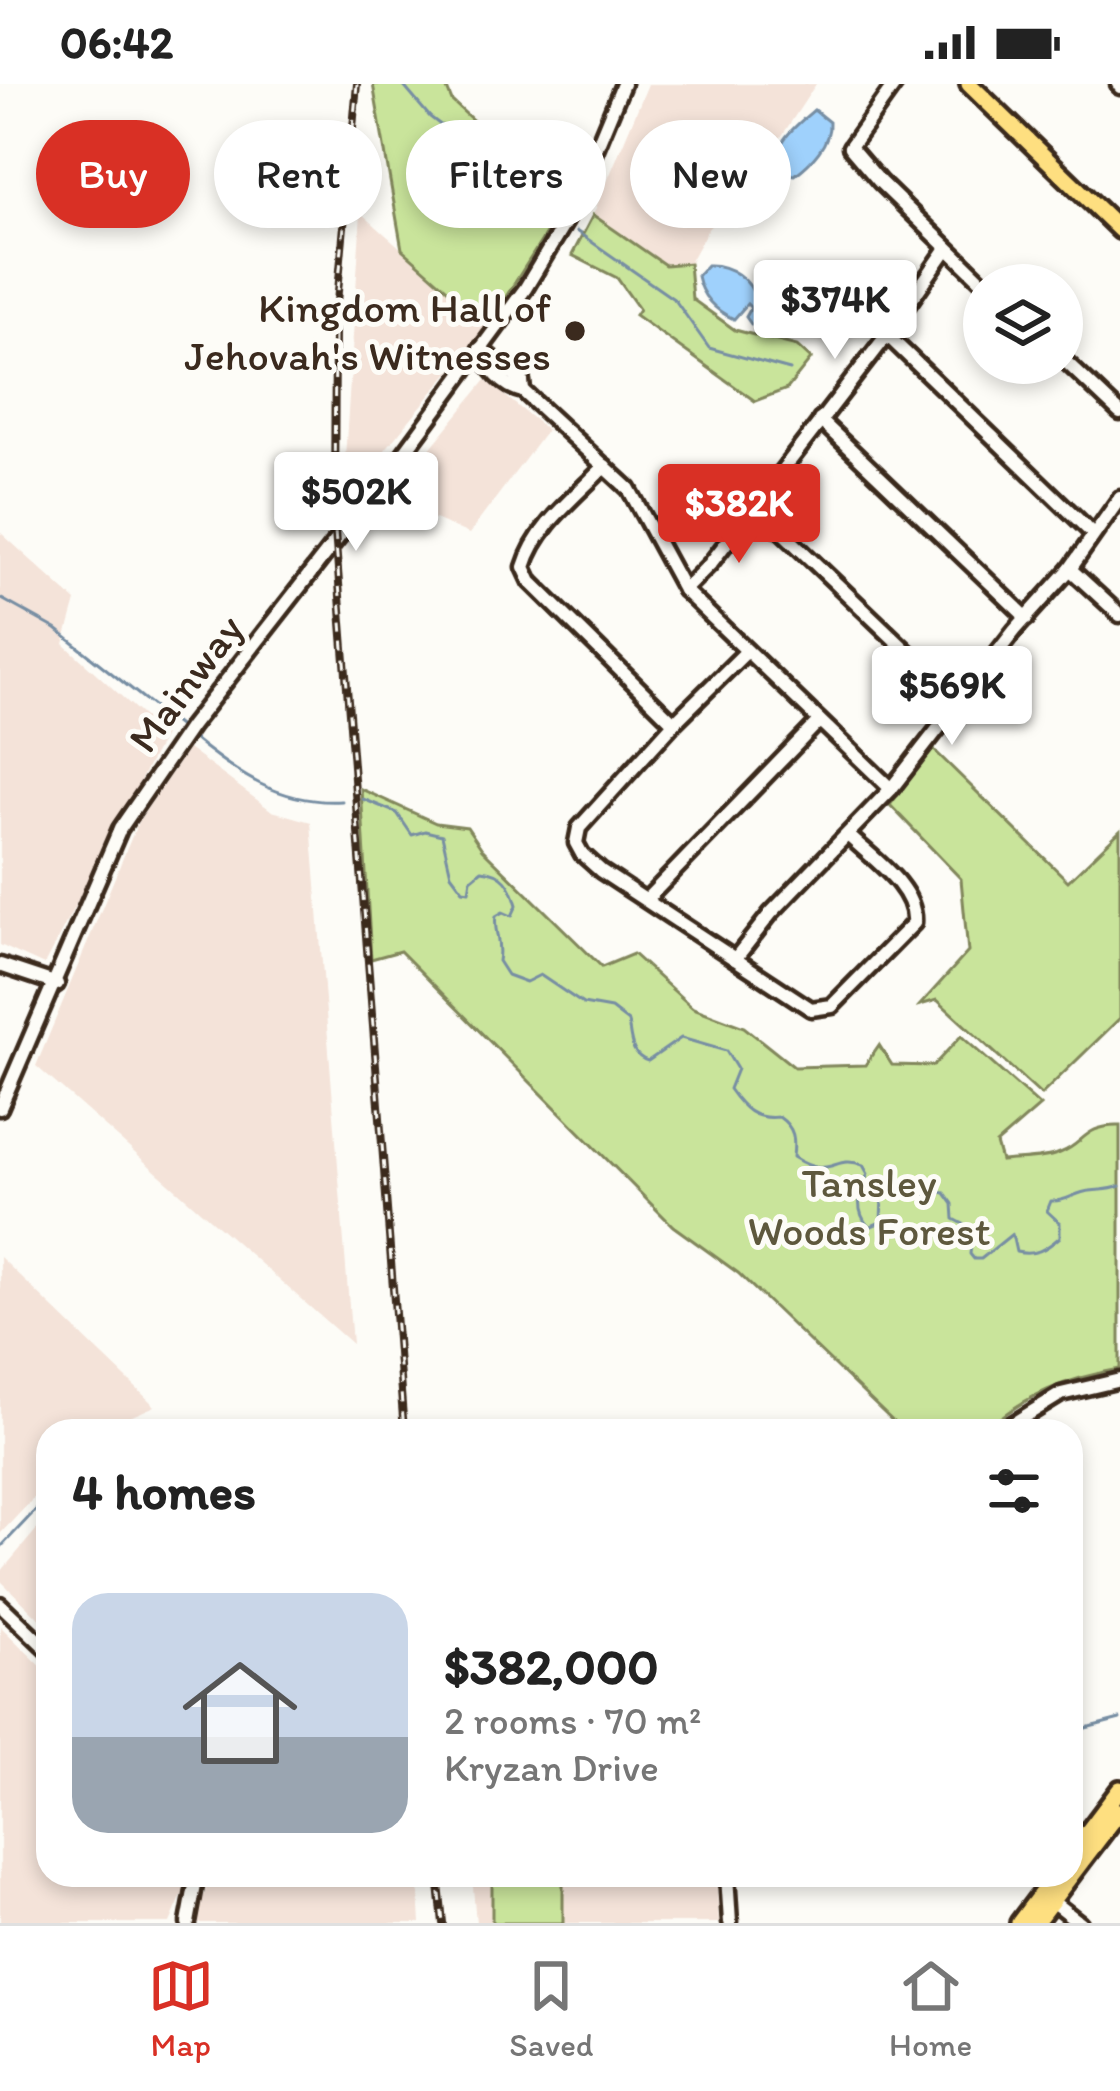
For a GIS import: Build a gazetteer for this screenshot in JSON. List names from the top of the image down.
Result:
{
  "streets": {
    "street": ["Mainway"]
  },
  "parks": ["Tansley Woods Forest"],
  "places": ["Kingdom Hall of Jehovah's Witnesses"],
  "page": {
    "status": "06:42",
    "chip": [
      "Buy",
      "Rent",
      "Filters",
      "New"
    ],
    "price": [
      "$374K",
      "$502K",
      "$382K",
      "$569K"
    ],
    "heading": "4 homes",
    "list": [
      {
        "name": "$382,000",
        "note": "2 rooms · 70 m² · Kryzan Drive"
      }
    ],
    "tabs": ["Map", "Saved", "Home"]
  }
}
